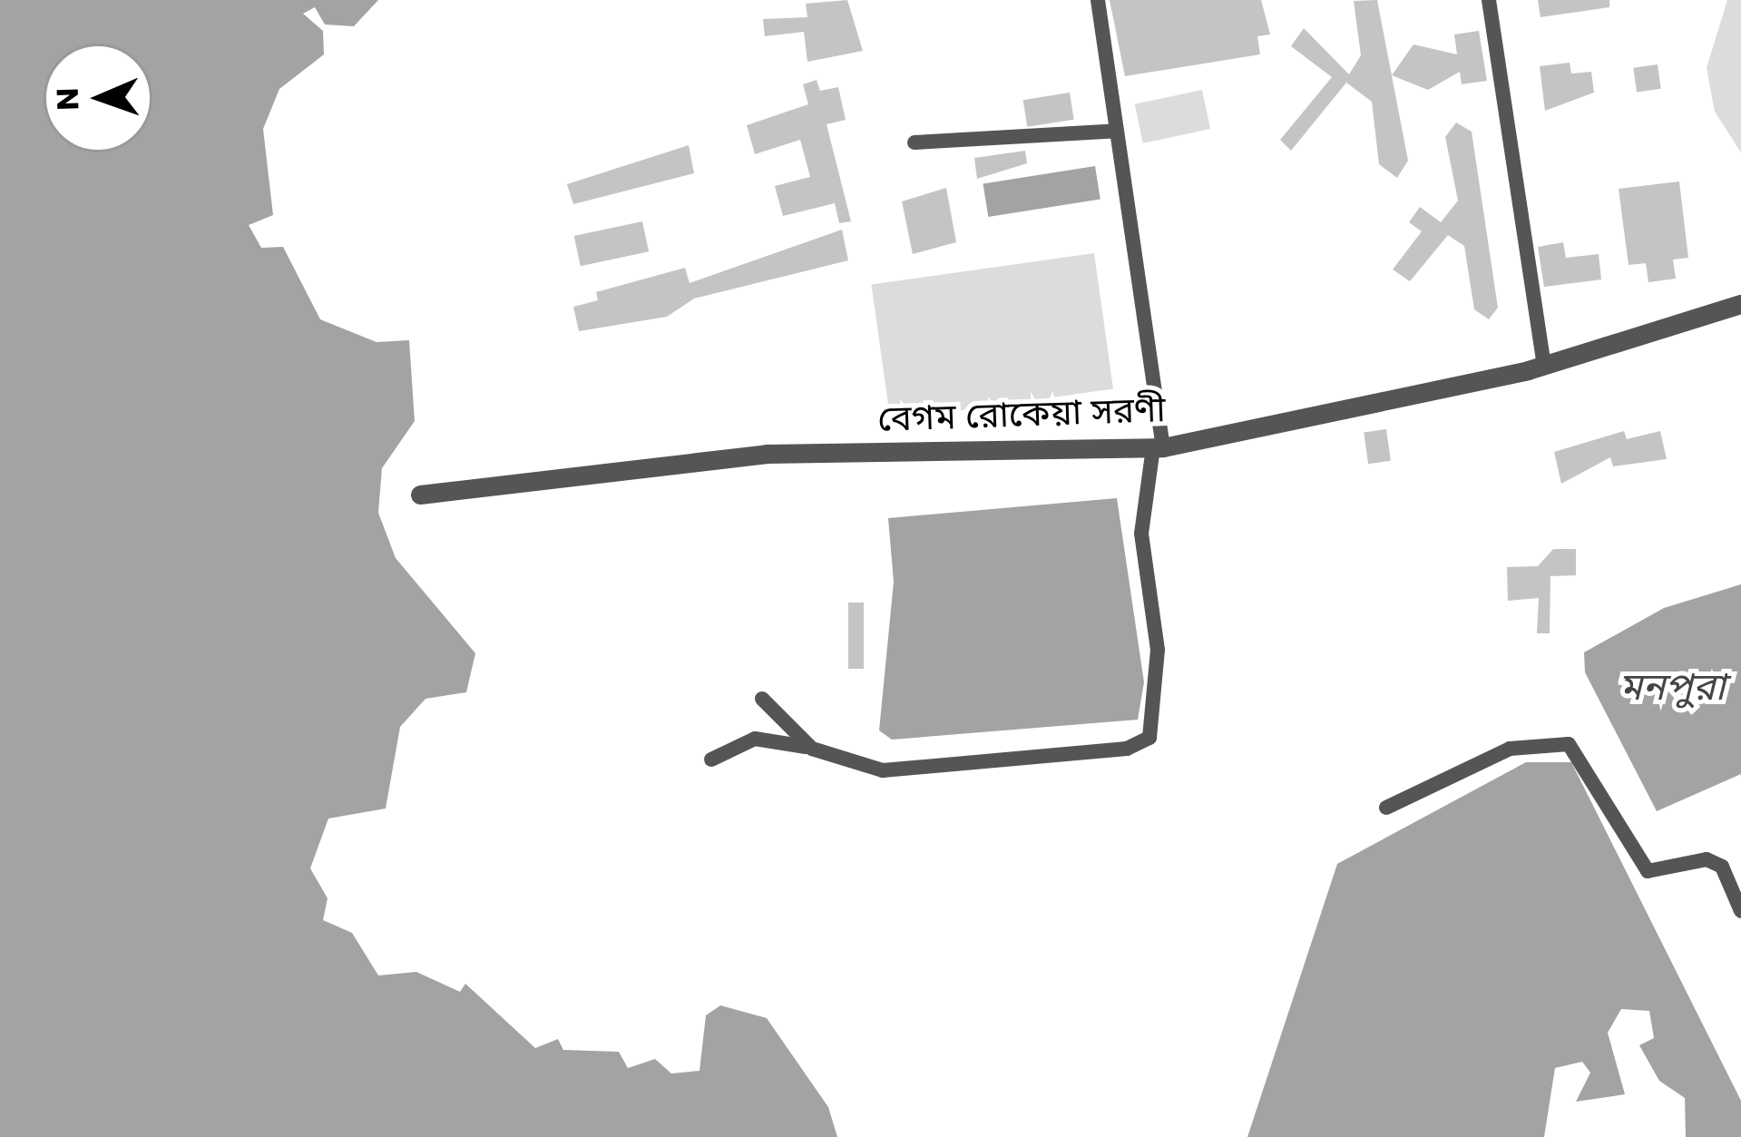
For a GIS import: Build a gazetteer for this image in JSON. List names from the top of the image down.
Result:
{
  "streets": {
    "street": ["বেগম রোকেয়া সরণী"]
  },
  "water": ["মনপুরা"],
  "north": "left"
}
